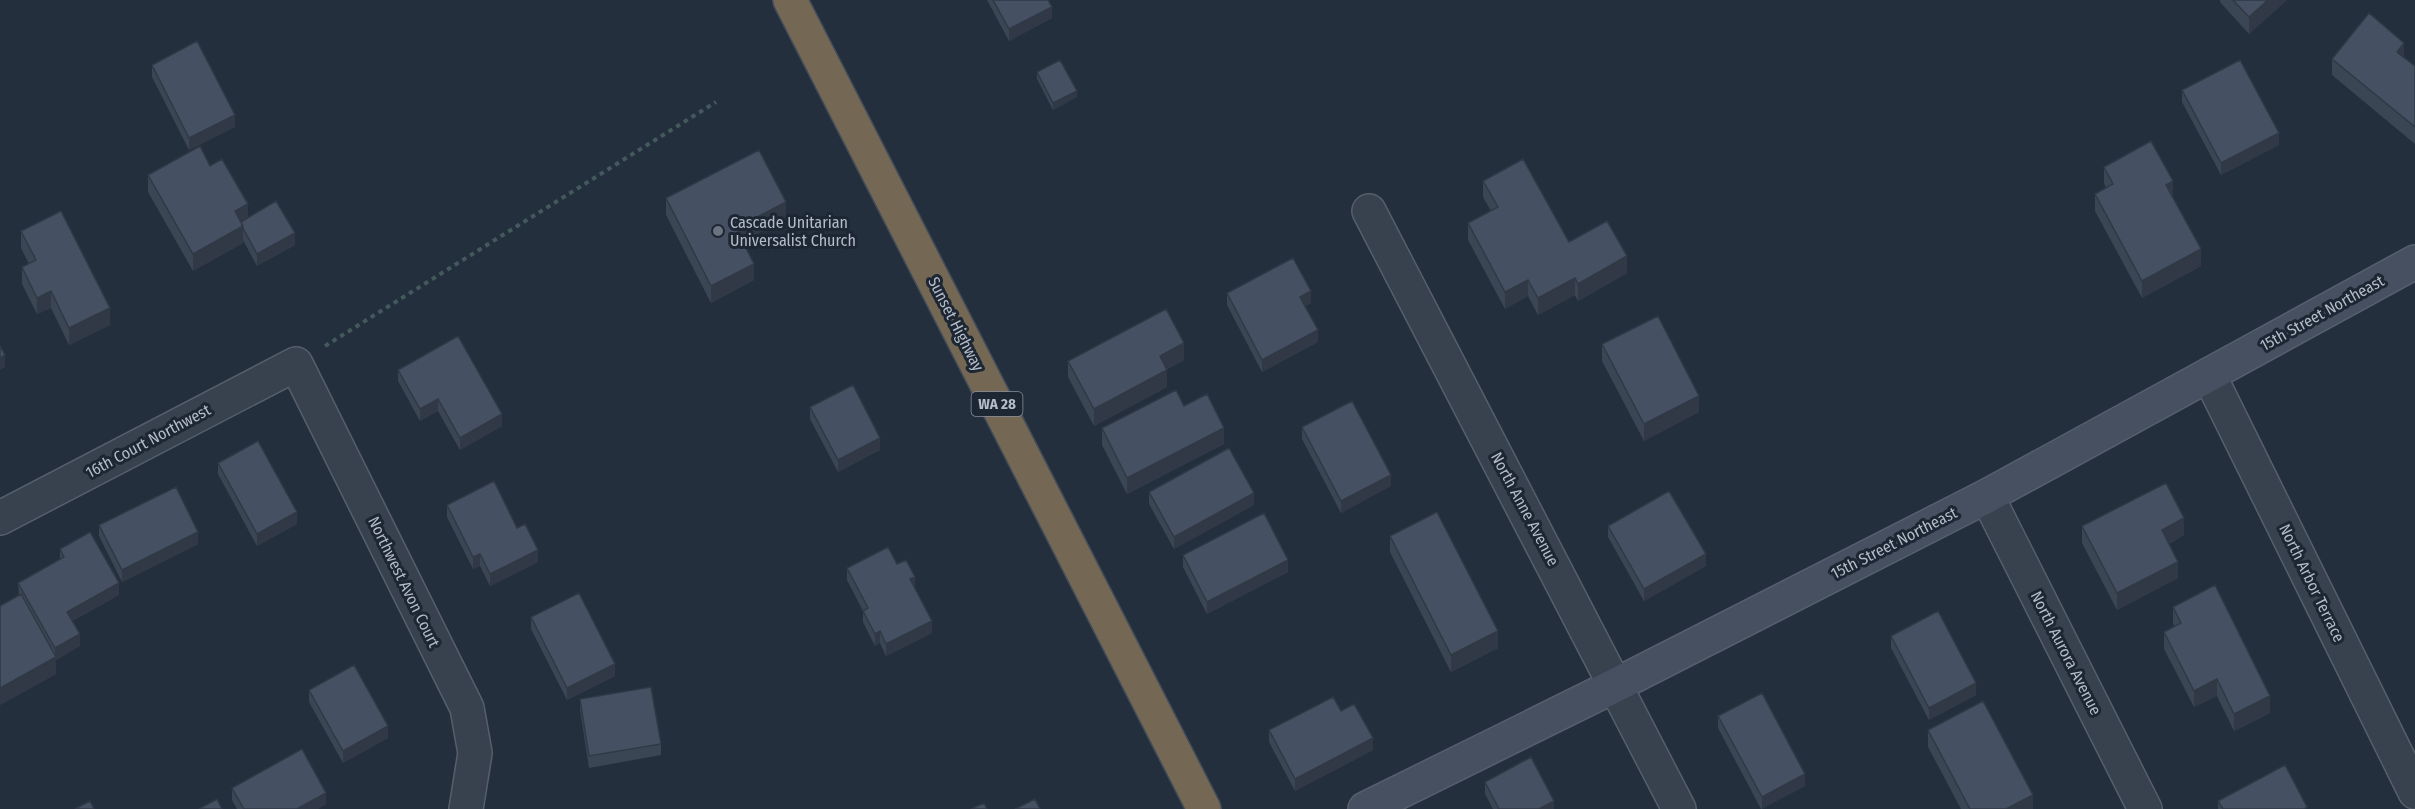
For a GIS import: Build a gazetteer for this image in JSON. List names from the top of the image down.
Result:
{
  "streets": {
    "highway": ["Sunset Highway", "WA 28"],
    "street": [
      "15th Street Northeast",
      "16th Court Northwest",
      "North Anne Avenue",
      "Northwest Avon Court",
      "North Arbor Terrace",
      "North Aurora Avenue"
    ]
  },
  "crossings": [
    ["15th Street Northeast", "North Anne Avenue"],
    ["15th Street Northeast", "North Arbor Terrace"],
    ["15th Street Northeast", "North Aurora Avenue"],
    ["16th Court Northwest", "Northwest Avon Court"]
  ],
  "places": ["Cascade Unitarian Universalist Church"]
}
